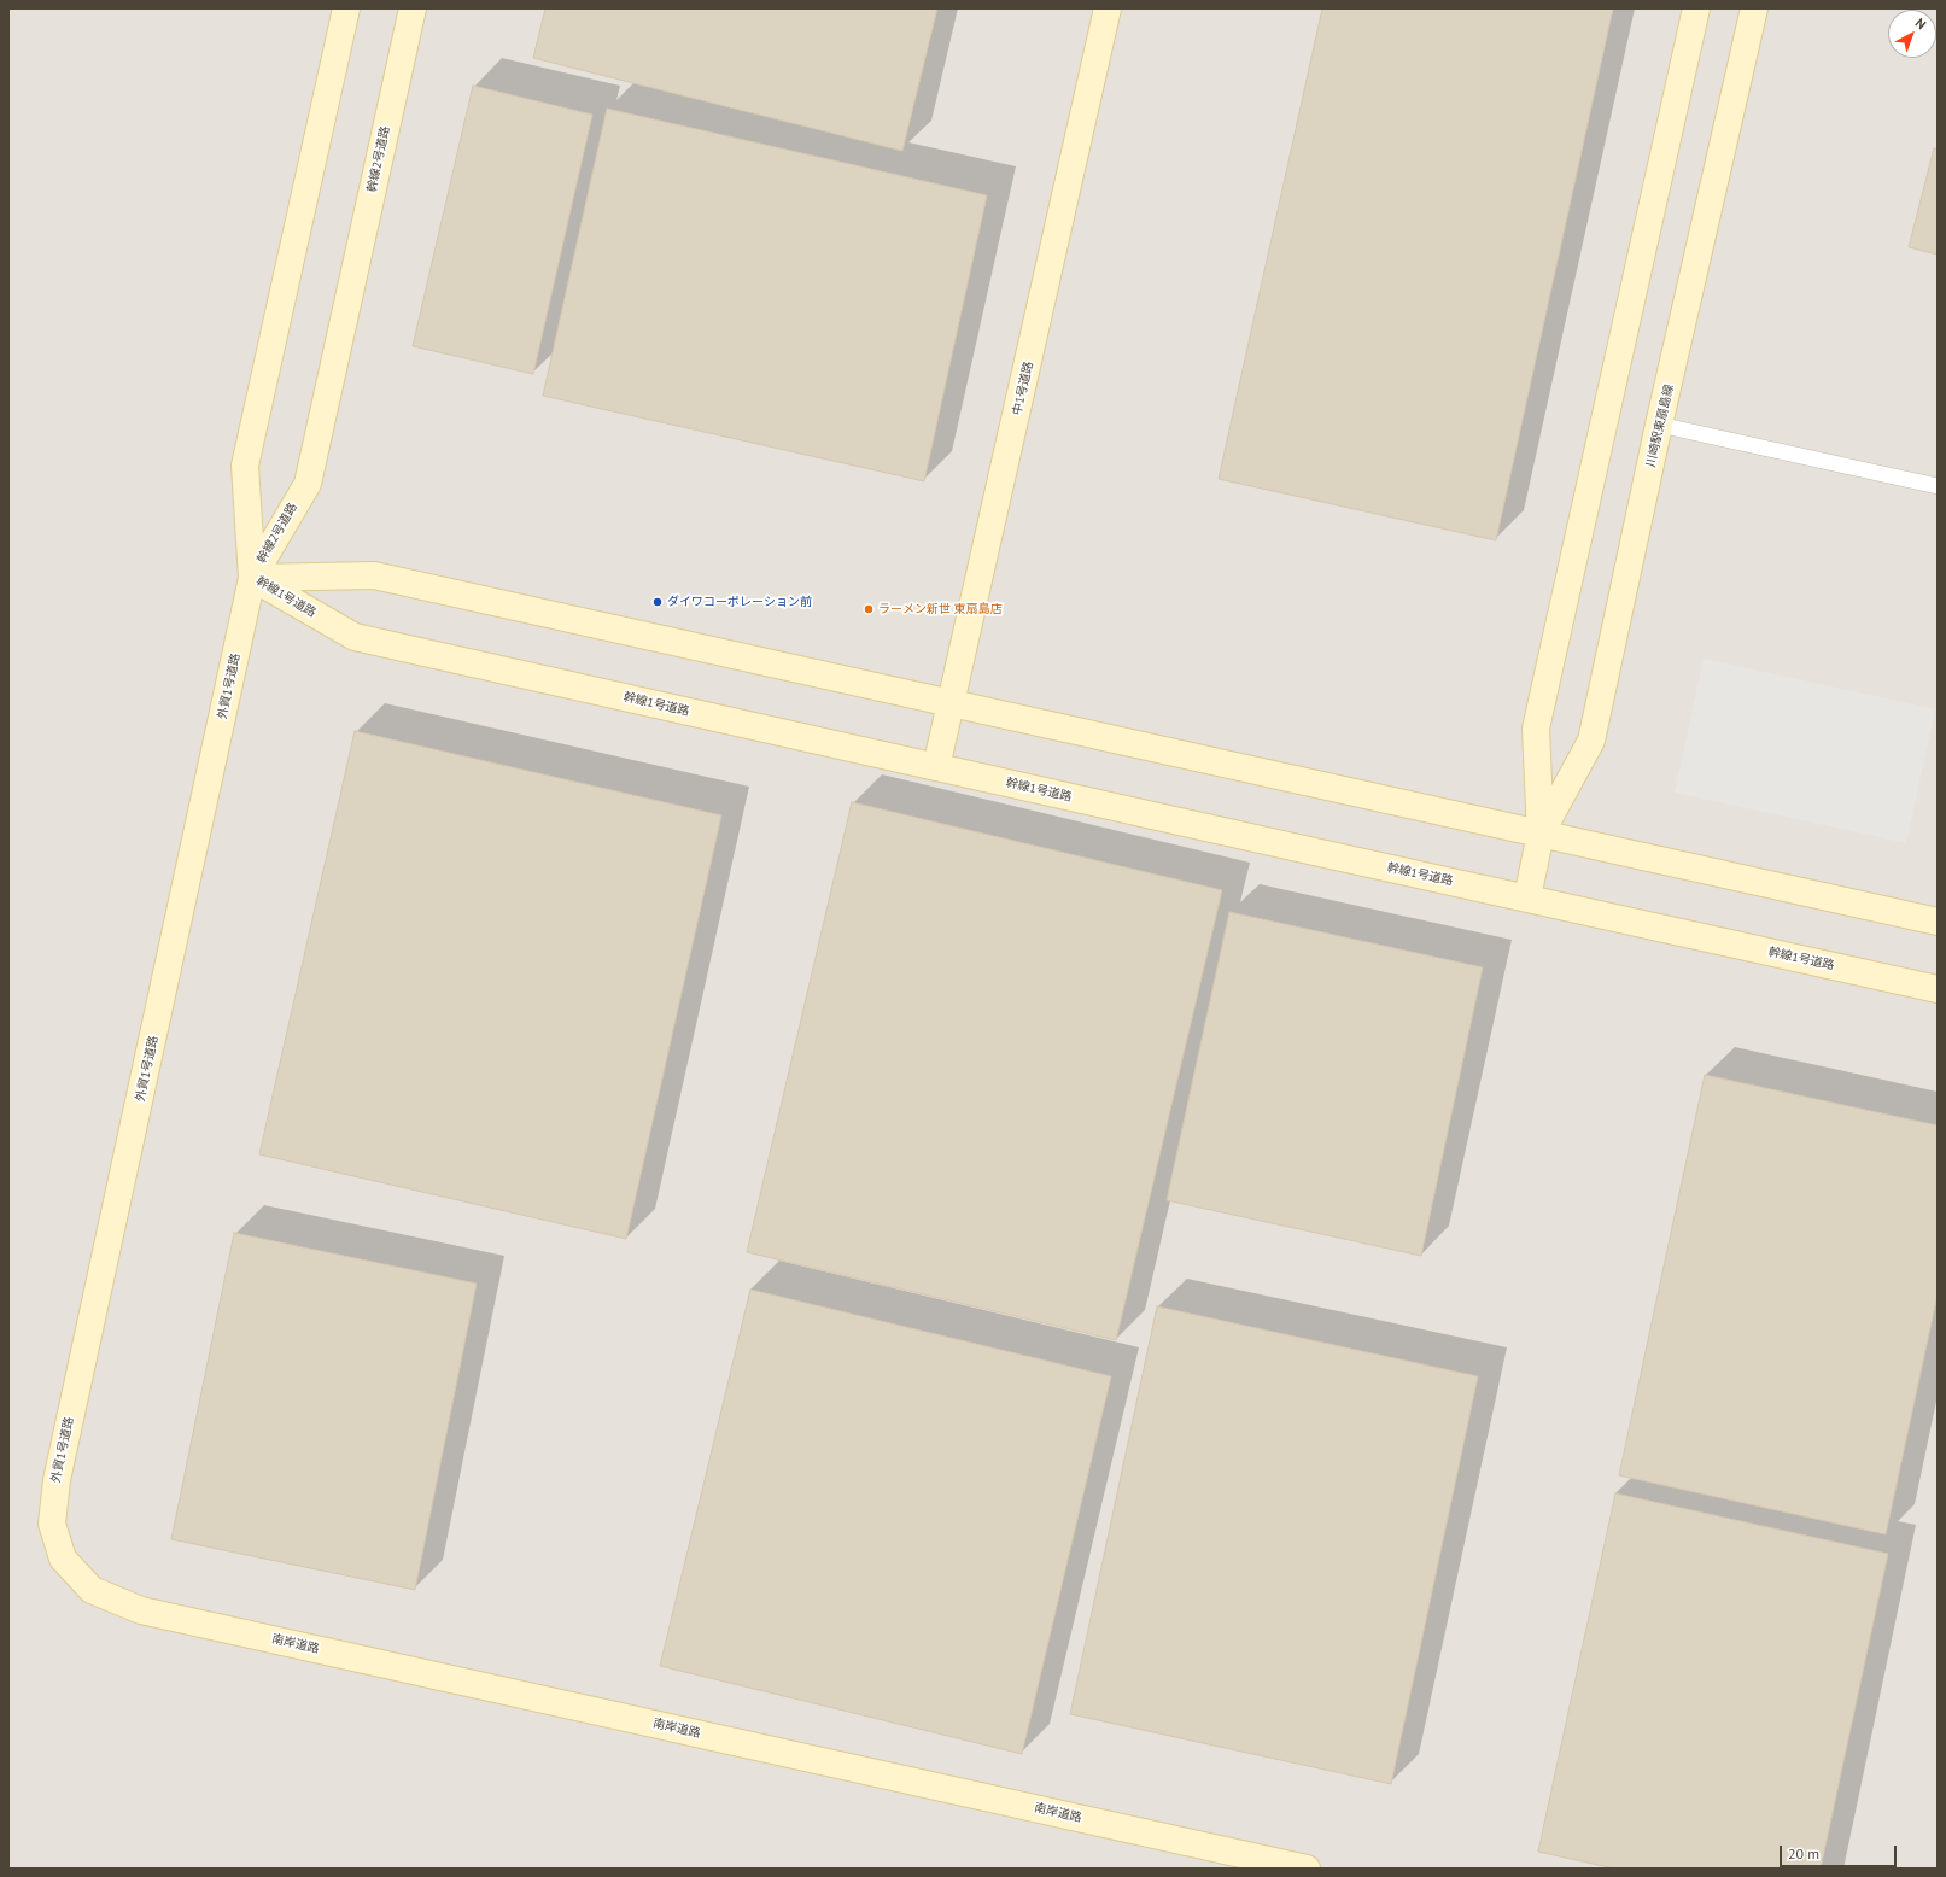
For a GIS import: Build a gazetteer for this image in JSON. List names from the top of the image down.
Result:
{
  "streets": {
    "street": [
      "幹線2号道路",
      "中1号道路",
      "川崎駅東扇島線",
      "幹線1号道路",
      "外貿1号道路",
      "南岸道路"
    ]
  },
  "crossings": [
    ["幹線2号道路", "幹線1号道路"],
    ["幹線2号道路", "外貿1号道路"],
    ["中1号道路", "幹線1号道路"],
    ["川崎駅東扇島線", "幹線1号道路"],
    ["幹線1号道路", "外貿1号道路"],
    ["外貿1号道路", "南岸道路"]
  ],
  "places": ["ダイワコーポレーション前", "ラーメン新世 東扇島店"],
  "scale_bar": "20 m",
  "north": "top right"
}
